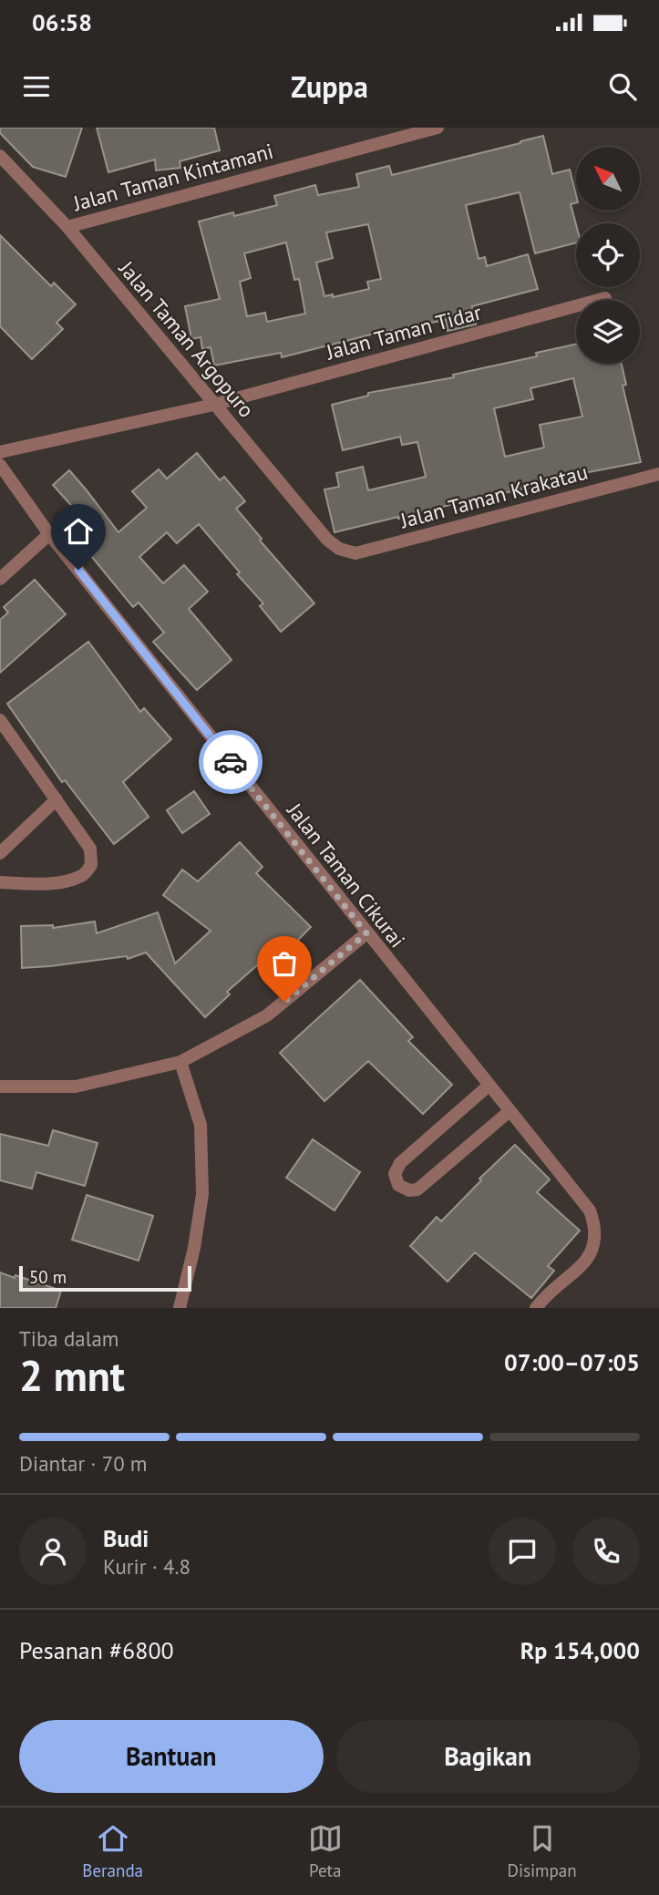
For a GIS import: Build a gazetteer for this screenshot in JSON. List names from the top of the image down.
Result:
{
  "streets": {
    "street": [
      "Jalan Taman Kintamani",
      "Jalan Taman Tidar",
      "Jalan Taman Argopuro",
      "Jalan Taman Krakatau",
      "Jalan Taman Cikurai"
    ]
  },
  "crossings": [
    ["Jalan Taman Kintamani", "Jalan Taman Argopuro"],
    ["Jalan Taman Tidar", "Jalan Taman Argopuro"],
    ["Jalan Taman Argopuro", "Jalan Taman Krakatau"]
  ],
  "scale_bar": "50 m",
  "north": "top left",
  "page": {
    "status": "06:58",
    "header": "Zuppa",
    "scale": "50 m",
    "heading": ["2 mnt", "Tiba dalam", "07:00–07:05"],
    "panel": [
      "Budi",
      "Kurir · 4.8",
      "Pesanan #6800",
      "Rp 154,000"
    ],
    "bar": "Diantar · 70 m",
    "buttons": ["Bantuan", "Bagikan"],
    "tabs": ["Beranda", "Peta", "Disimpan"]
  }
}
